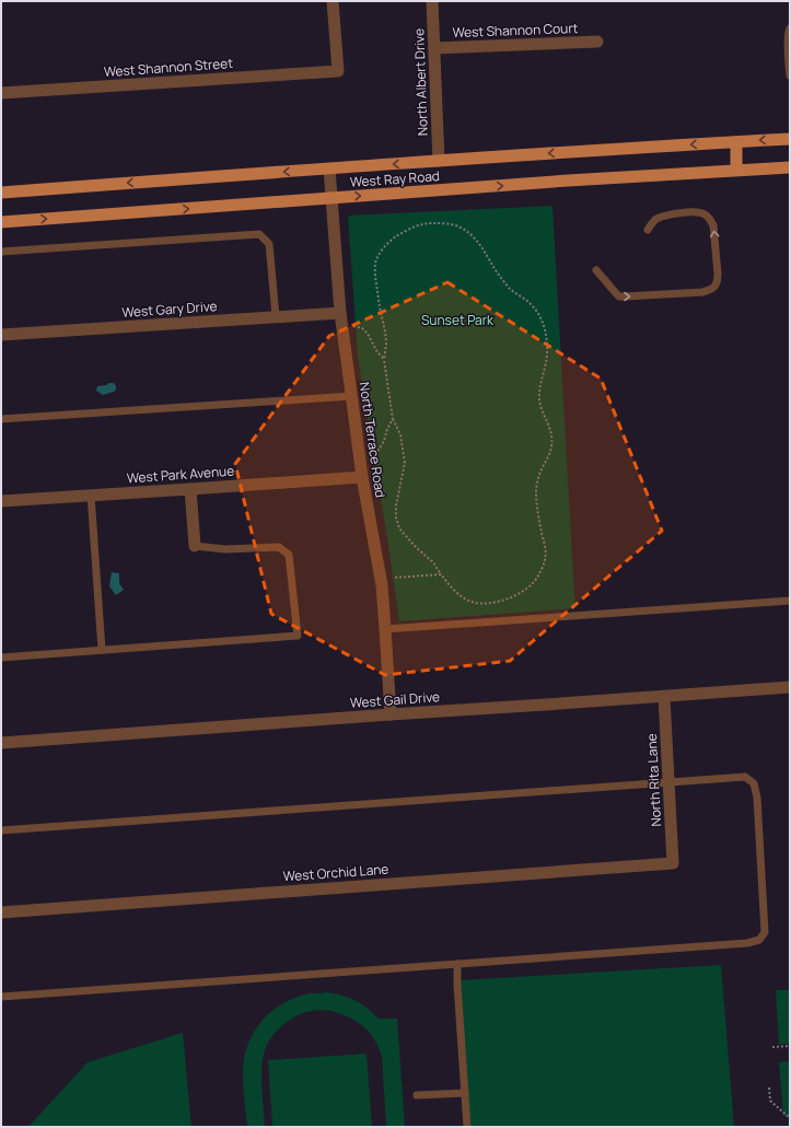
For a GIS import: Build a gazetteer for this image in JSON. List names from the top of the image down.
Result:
{
  "streets": {
    "main road": ["West Ray Road"],
    "street": [
      "West Shannon Court",
      "West Shannon Street",
      "North Albert Drive",
      "West Gary Drive",
      "North Terrace Road",
      "West Park Avenue",
      "West Gail Drive",
      "North Rita Lane",
      "West Orchid Lane"
    ]
  },
  "crossings": [
    ["West Shannon Court", "North Albert Drive"],
    ["North Albert Drive", "West Ray Road"],
    ["West Ray Road", "North Terrace Road"],
    ["West Gary Drive", "North Terrace Road"],
    ["North Terrace Road", "West Park Avenue"],
    ["North Terrace Road", "West Gail Drive"],
    ["West Gail Drive", "North Rita Lane"],
    ["North Rita Lane", "West Orchid Lane"]
  ],
  "parks": ["Sunset Park"]
}
